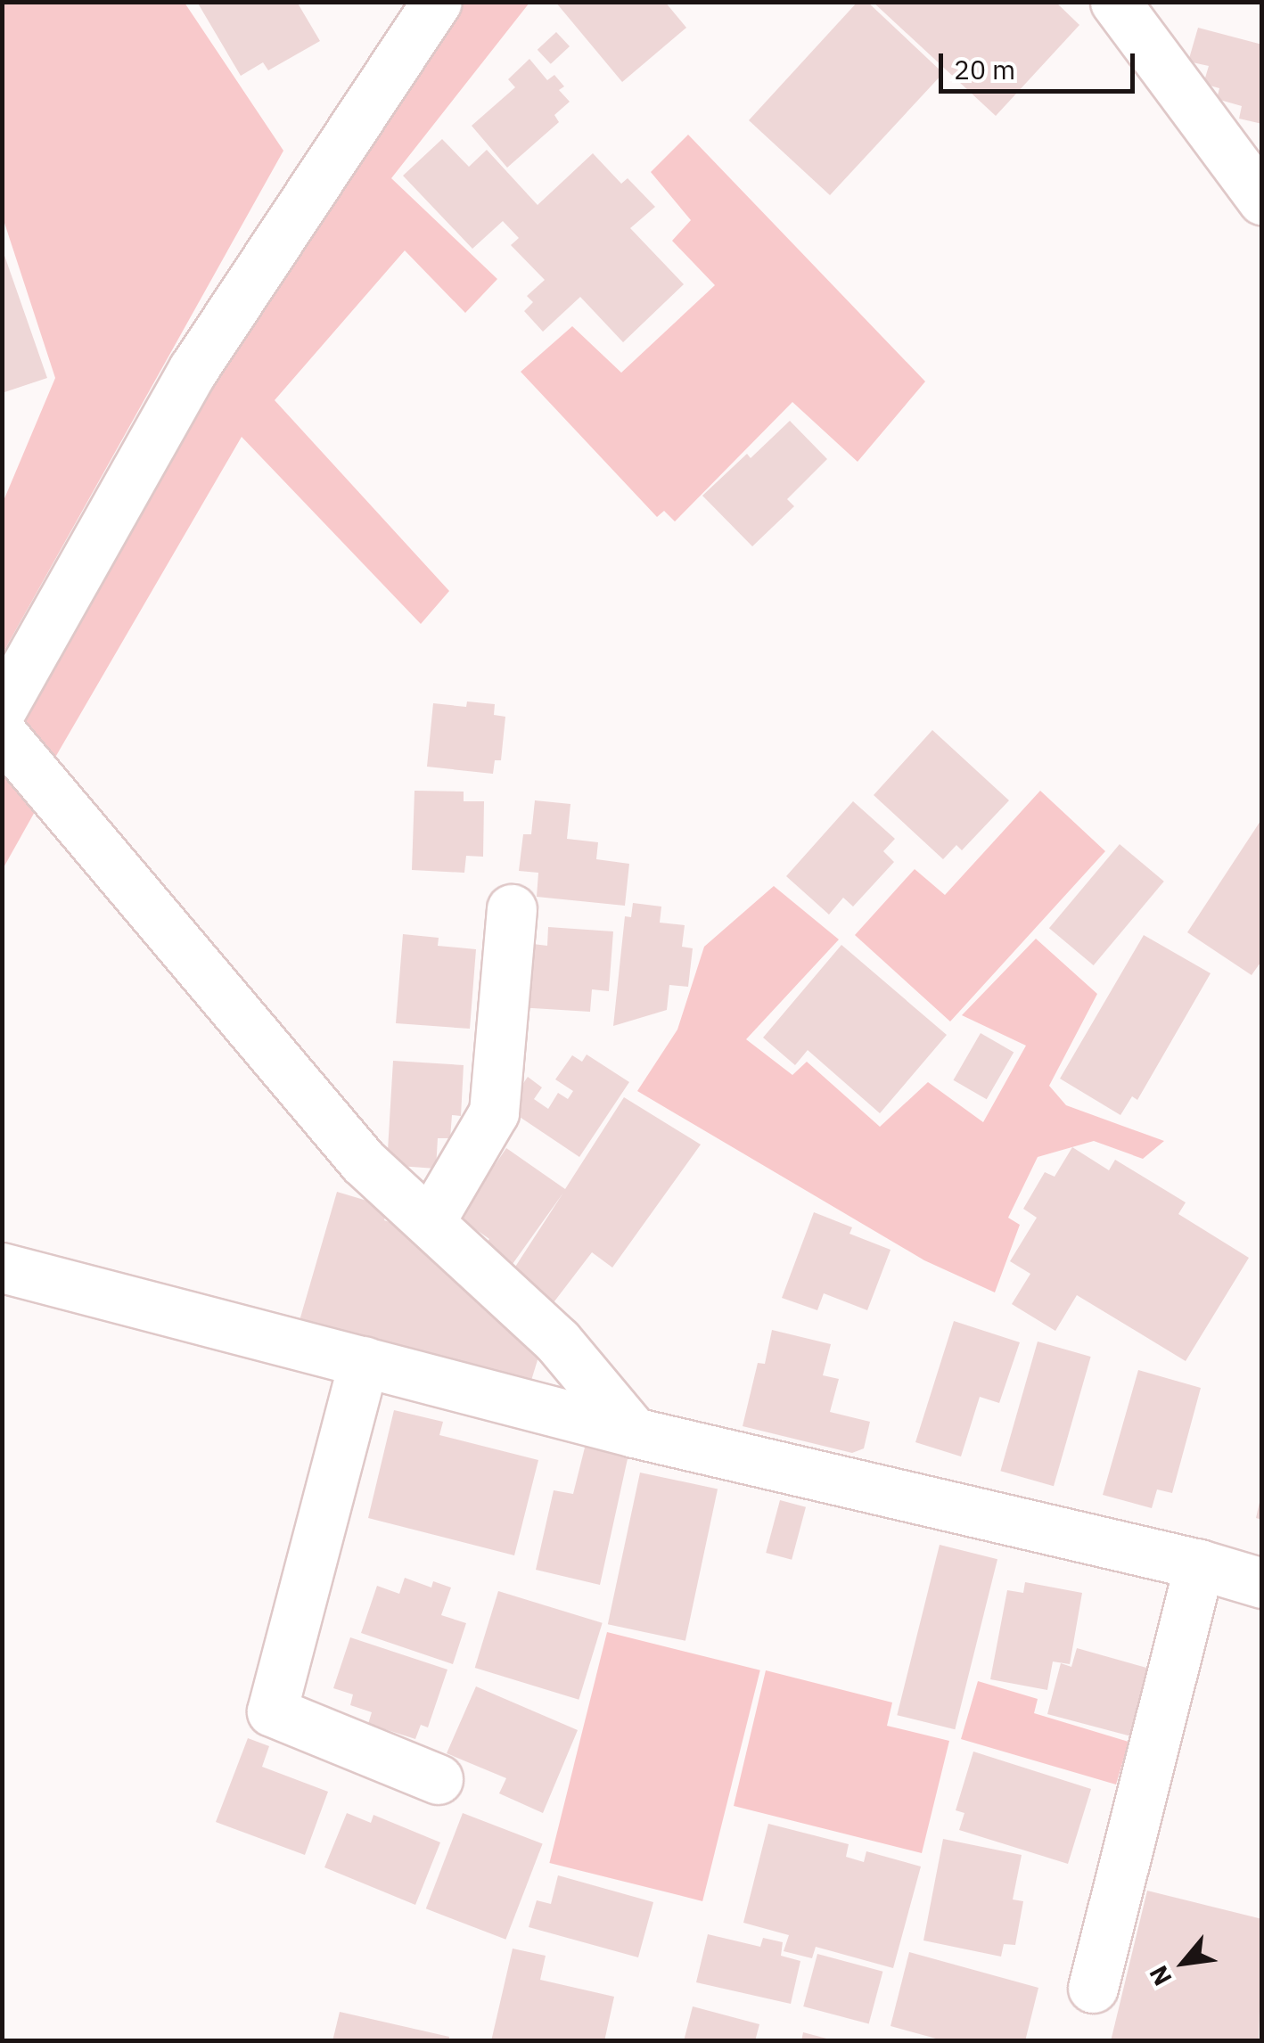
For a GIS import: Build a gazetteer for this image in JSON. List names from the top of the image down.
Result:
{
  "scale_bar": "20 m",
  "north": "bottom left"
}
